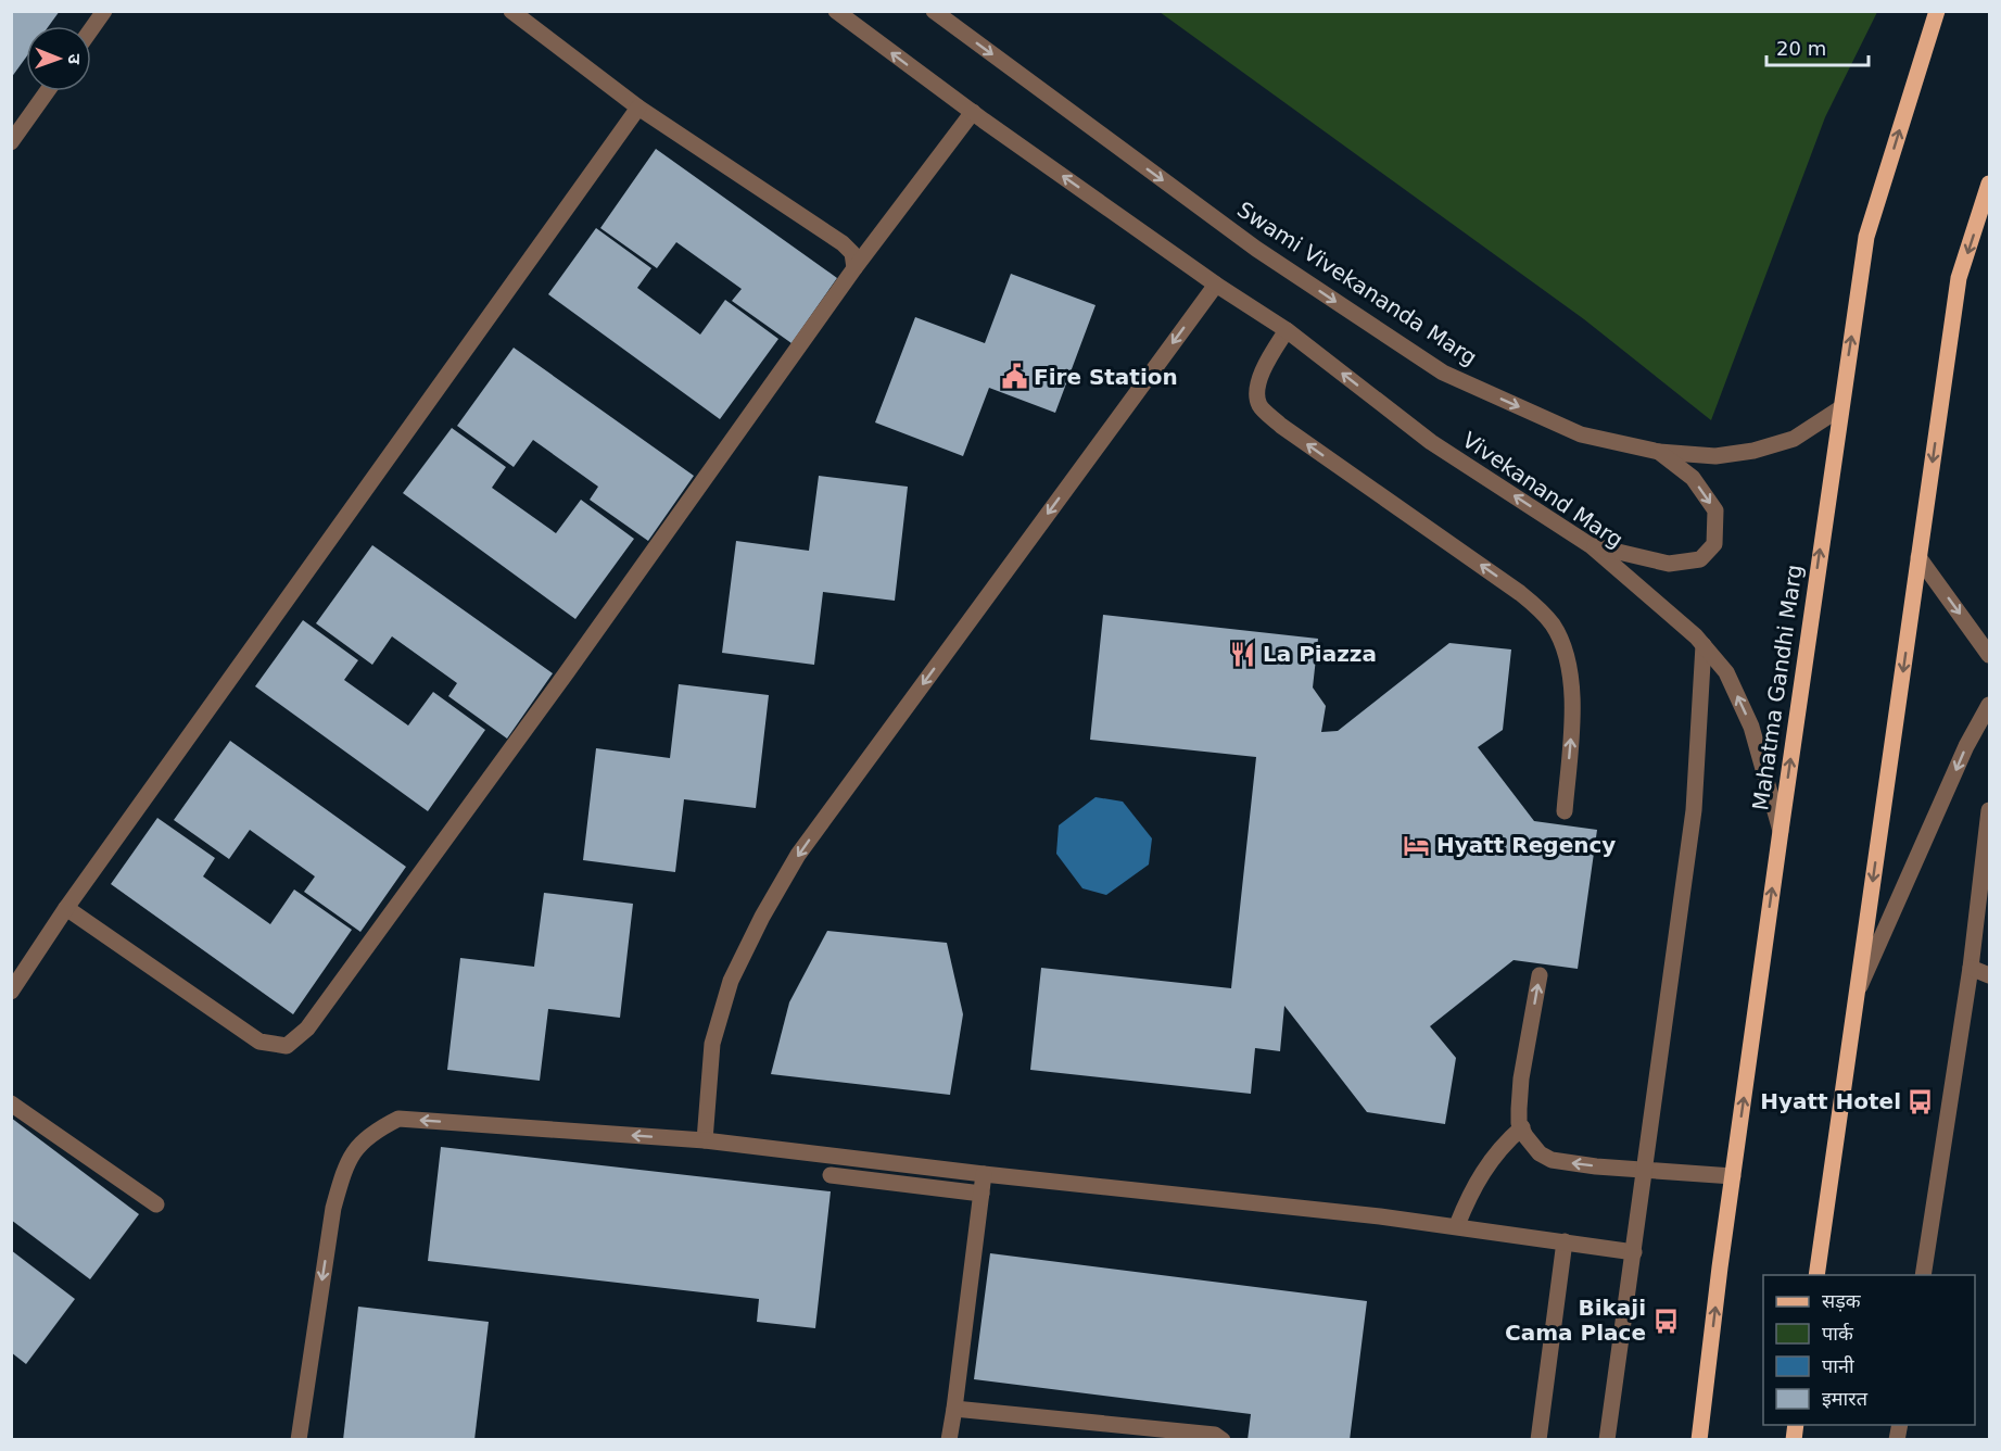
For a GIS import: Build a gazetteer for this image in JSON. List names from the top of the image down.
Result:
{
  "streets": {
    "main road": ["Mahatma Gandhi Marg"],
    "street": ["Swami Vivekananda Marg", "Vivekanand Marg"]
  },
  "crossings": [
    ["Swami Vivekananda Marg", "Mahatma Gandhi Marg"],
    ["Vivekanand Marg", "Mahatma Gandhi Marg"]
  ],
  "one_way": ["Vivekanand Marg"],
  "places": {
    "public building": ["Fire Station"],
    "restaurant": ["La Piazza"],
    "hotel": ["Hyatt Regency"],
    "bus stop": ["Hyatt Hotel", "Bikaji Cama Place"]
  },
  "legend": [
    "सड़क",
    "पार्क",
    "पानी",
    "इमारत"
  ],
  "scale_bar": "20 m",
  "north": "right"
}
